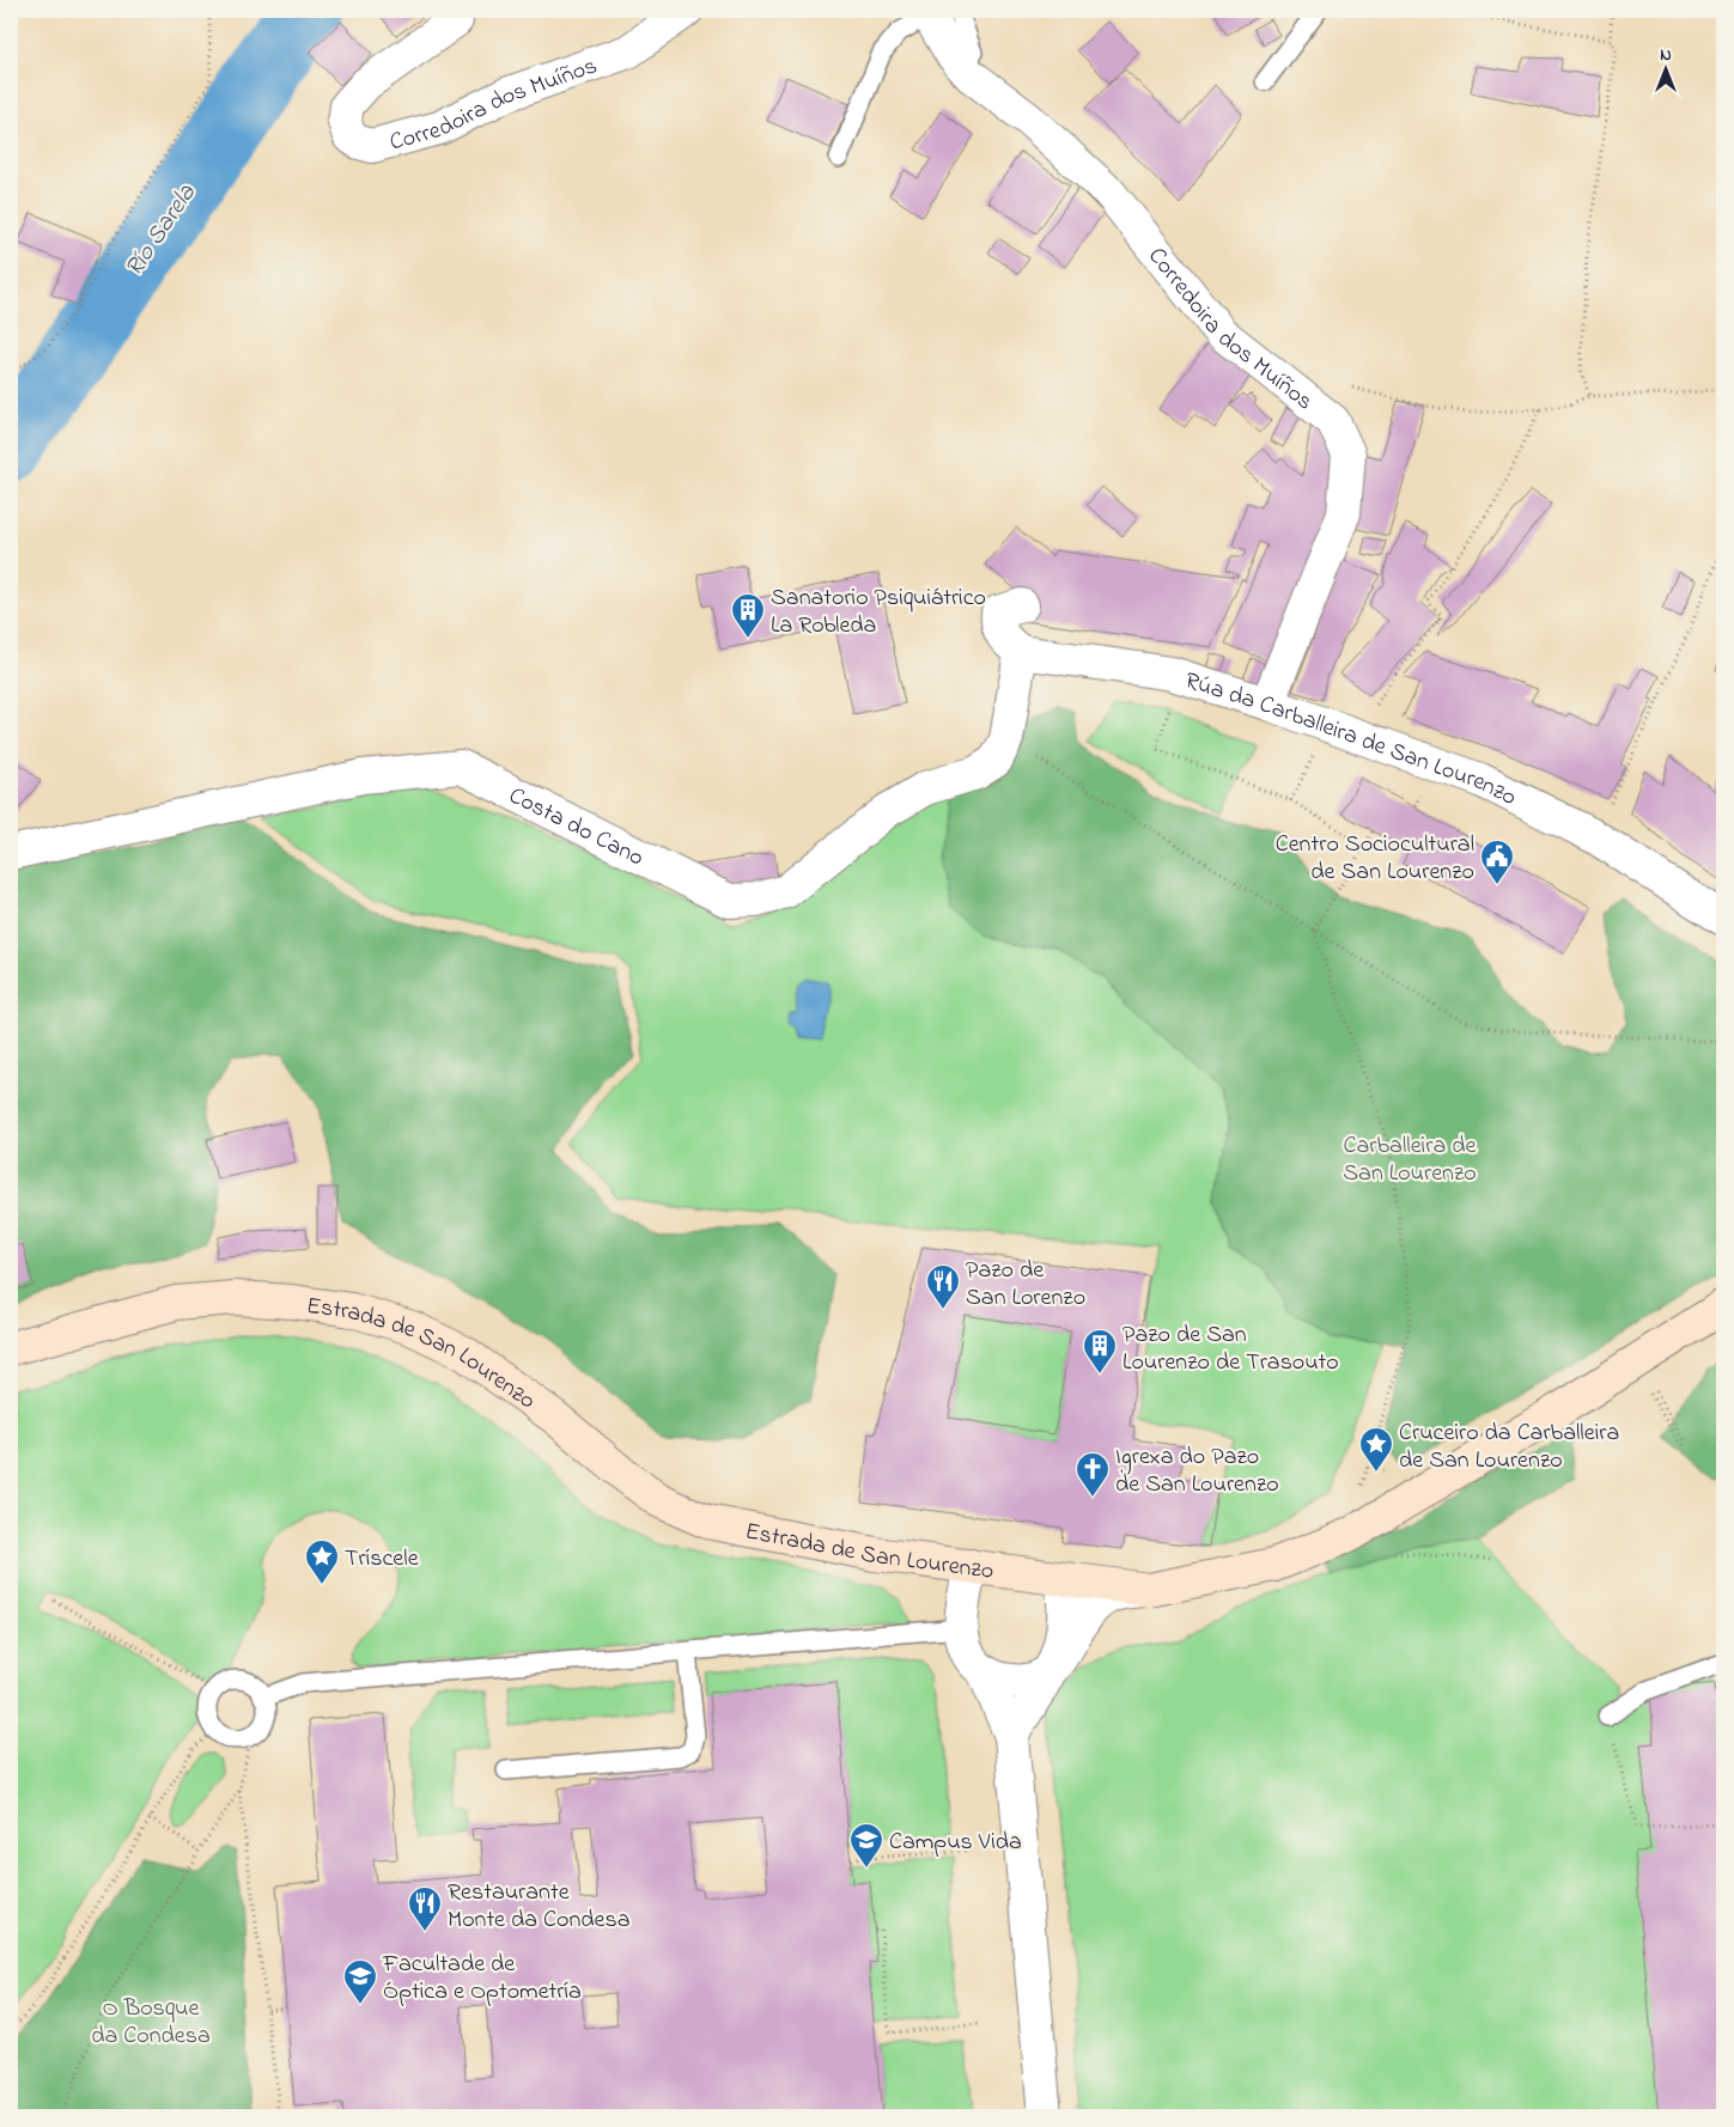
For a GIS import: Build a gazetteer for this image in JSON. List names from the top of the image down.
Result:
{
  "streets": {
    "street": [
      "Corredoira dos Muíños",
      "Rúa da Carballeira de San Lourenzo",
      "Costa do Cano",
      "Estrada de San Lourenzo"
    ]
  },
  "crossings": [
    ["Corredoira dos Muíños", "Rúa da Carballeira de San Lourenzo"],
    ["Rúa da Carballeira de San Lourenzo", "Costa do Cano"]
  ],
  "water": ["Río Sarela"],
  "parks": ["Carballeira de San Lourenzo", "O Bosque da Condesa"],
  "places": {
    "building": ["Sanatorio Psiquiátrico La Robleda", "Pazo de San Lourenzo de Trasouto"],
    "public building": ["Centro Sociocultural de San Lourenzo"],
    "restaurant": ["Pazo de San Lorenzo", "Restaurante Monte da Condesa"],
    "place": ["Cruceiro da Carballeira de San Lourenzo", "Tríscele"],
    "church": ["Igrexa do Pazo de San Lourenzo"],
    "school or university": ["Campus Vida", "Facultade de Óptica e Optometría"]
  },
  "north": "top"
}
